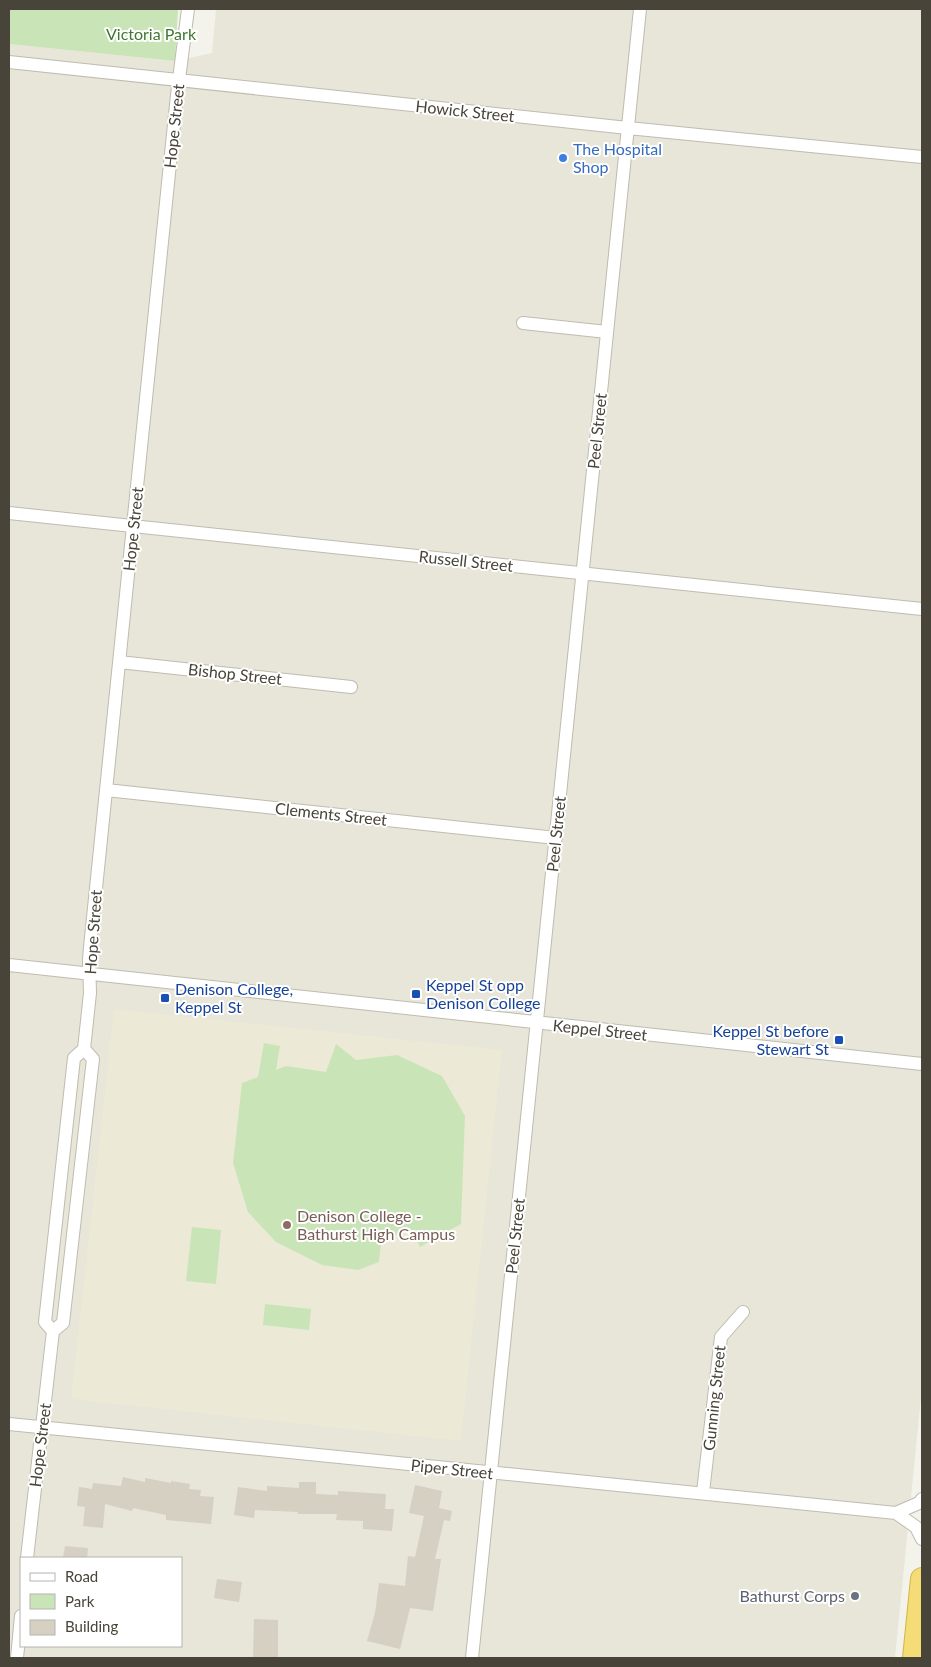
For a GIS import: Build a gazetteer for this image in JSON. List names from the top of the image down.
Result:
{
  "streets": {
    "street": [
      "Howick Street",
      "Hope Street",
      "Peel Street",
      "Russell Street",
      "Bishop Street",
      "Clements Street",
      "Keppel Street",
      "Gunning Street",
      "Piper Street"
    ]
  },
  "crossings": [
    ["Howick Street", "Hope Street"],
    ["Howick Street", "Peel Street"],
    ["Hope Street", "Russell Street"],
    ["Hope Street", "Bishop Street"],
    ["Hope Street", "Clements Street"],
    ["Hope Street", "Keppel Street"],
    ["Hope Street", "Piper Street"],
    ["Peel Street", "Russell Street"],
    ["Peel Street", "Clements Street"],
    ["Peel Street", "Keppel Street"],
    ["Peel Street", "Piper Street"],
    ["Gunning Street", "Piper Street"]
  ],
  "parks": ["Victoria Park"],
  "places": {
    "other": ["The Hospital Shop", "Denison College - Bathurst High Campus", "Bathurst Corps"],
    "transit": ["Keppel St opp Denison College", "Denison College, Keppel St", "Keppel St before Stewart St"]
  },
  "legend": ["Road", "Park", "Building"]
}
